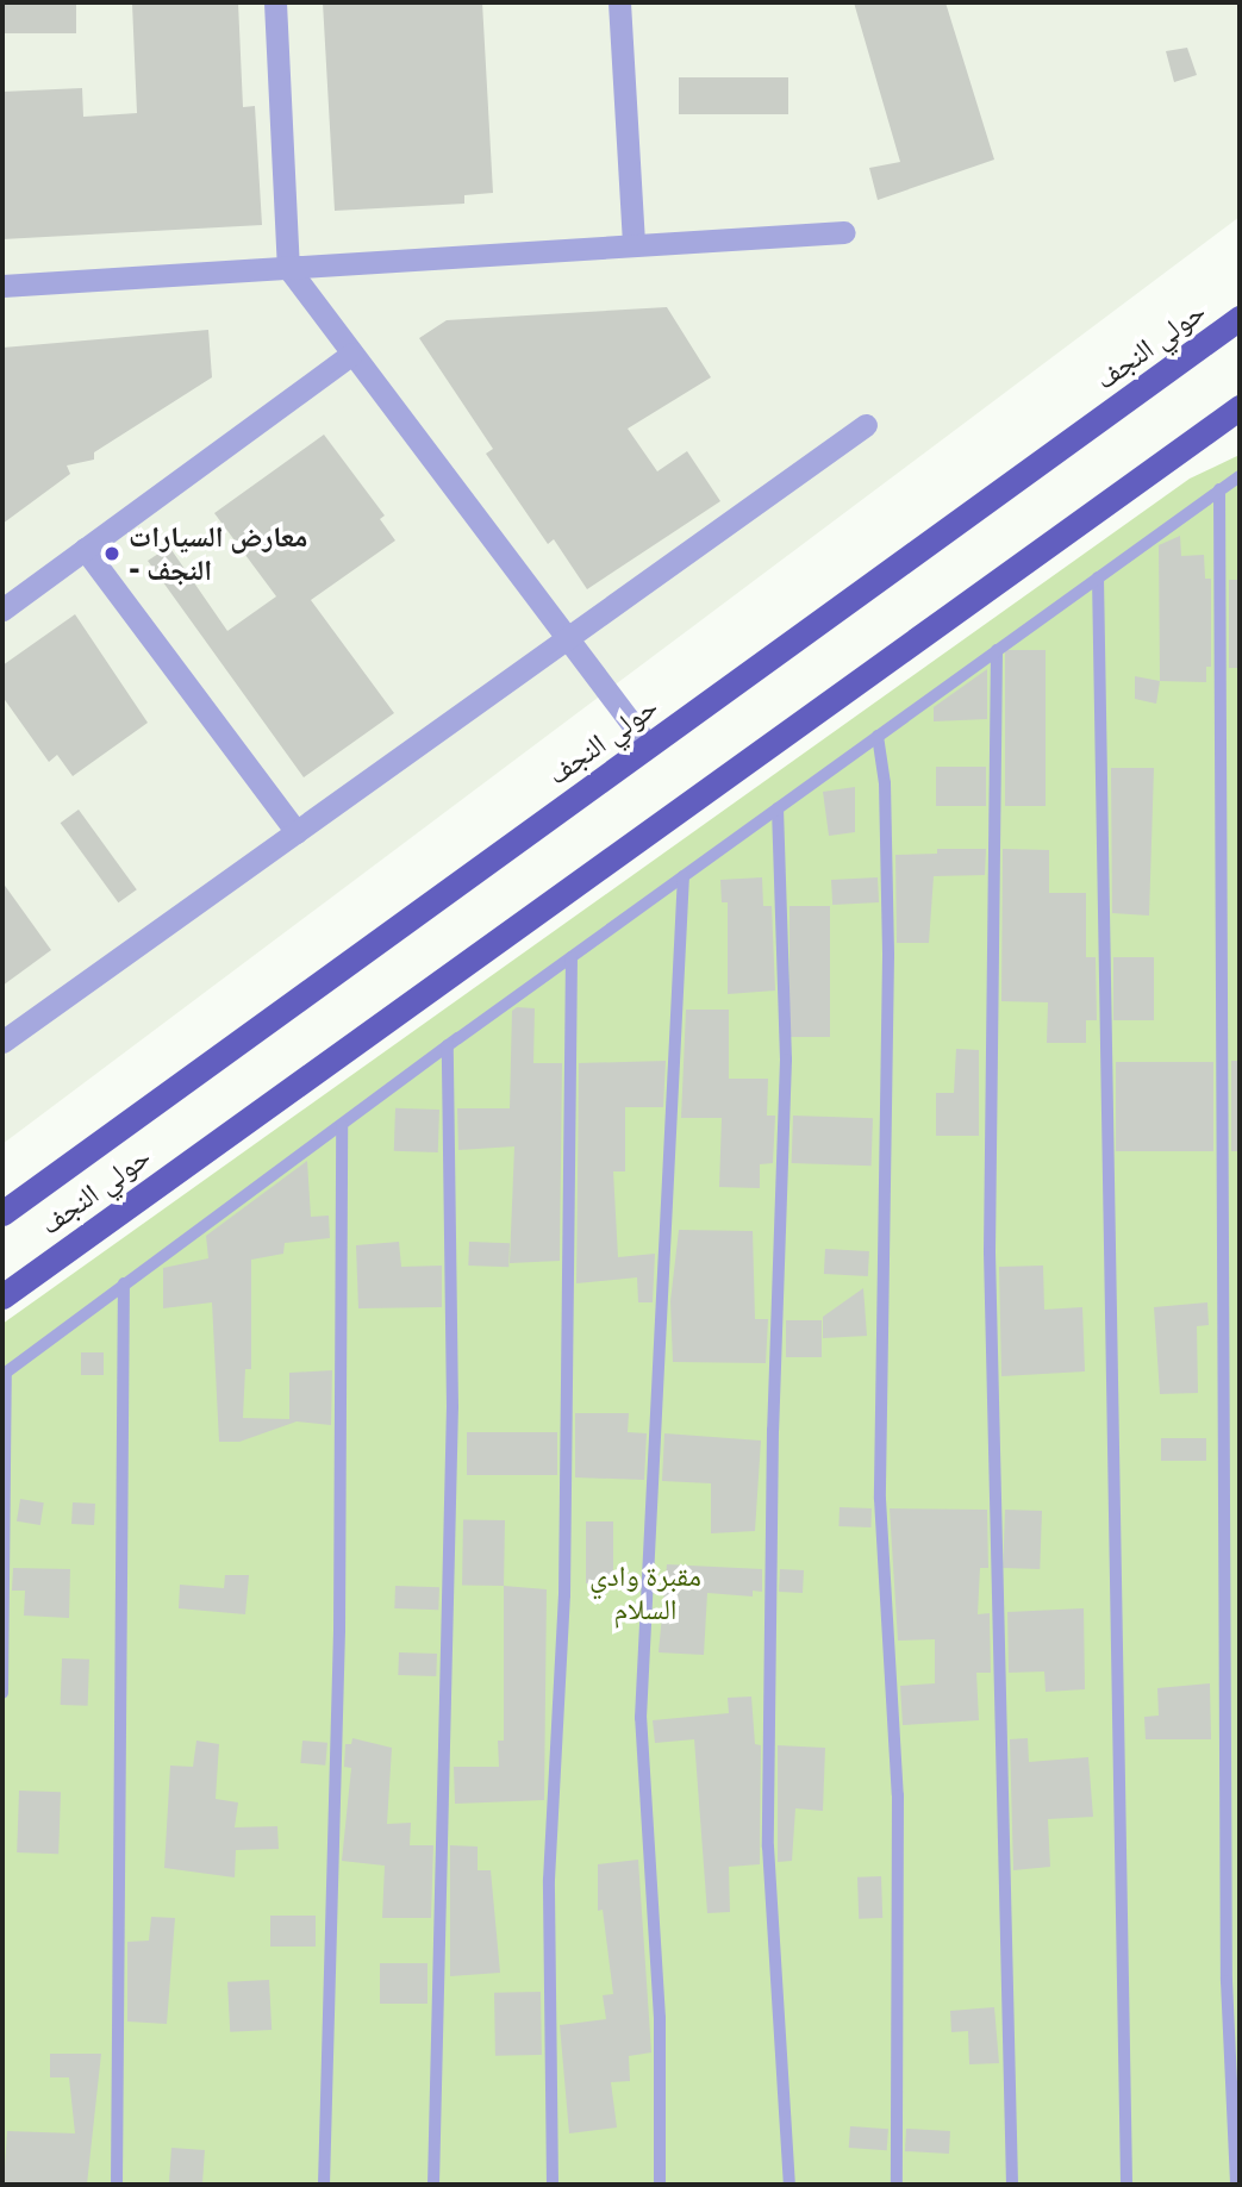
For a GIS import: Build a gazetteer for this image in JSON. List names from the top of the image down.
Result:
{
  "streets": {
    "main road": ["حولي النجف"]
  },
  "parks": ["مقبرة وادي السلام"],
  "places": ["معارض السيارات - النجف"]
}
